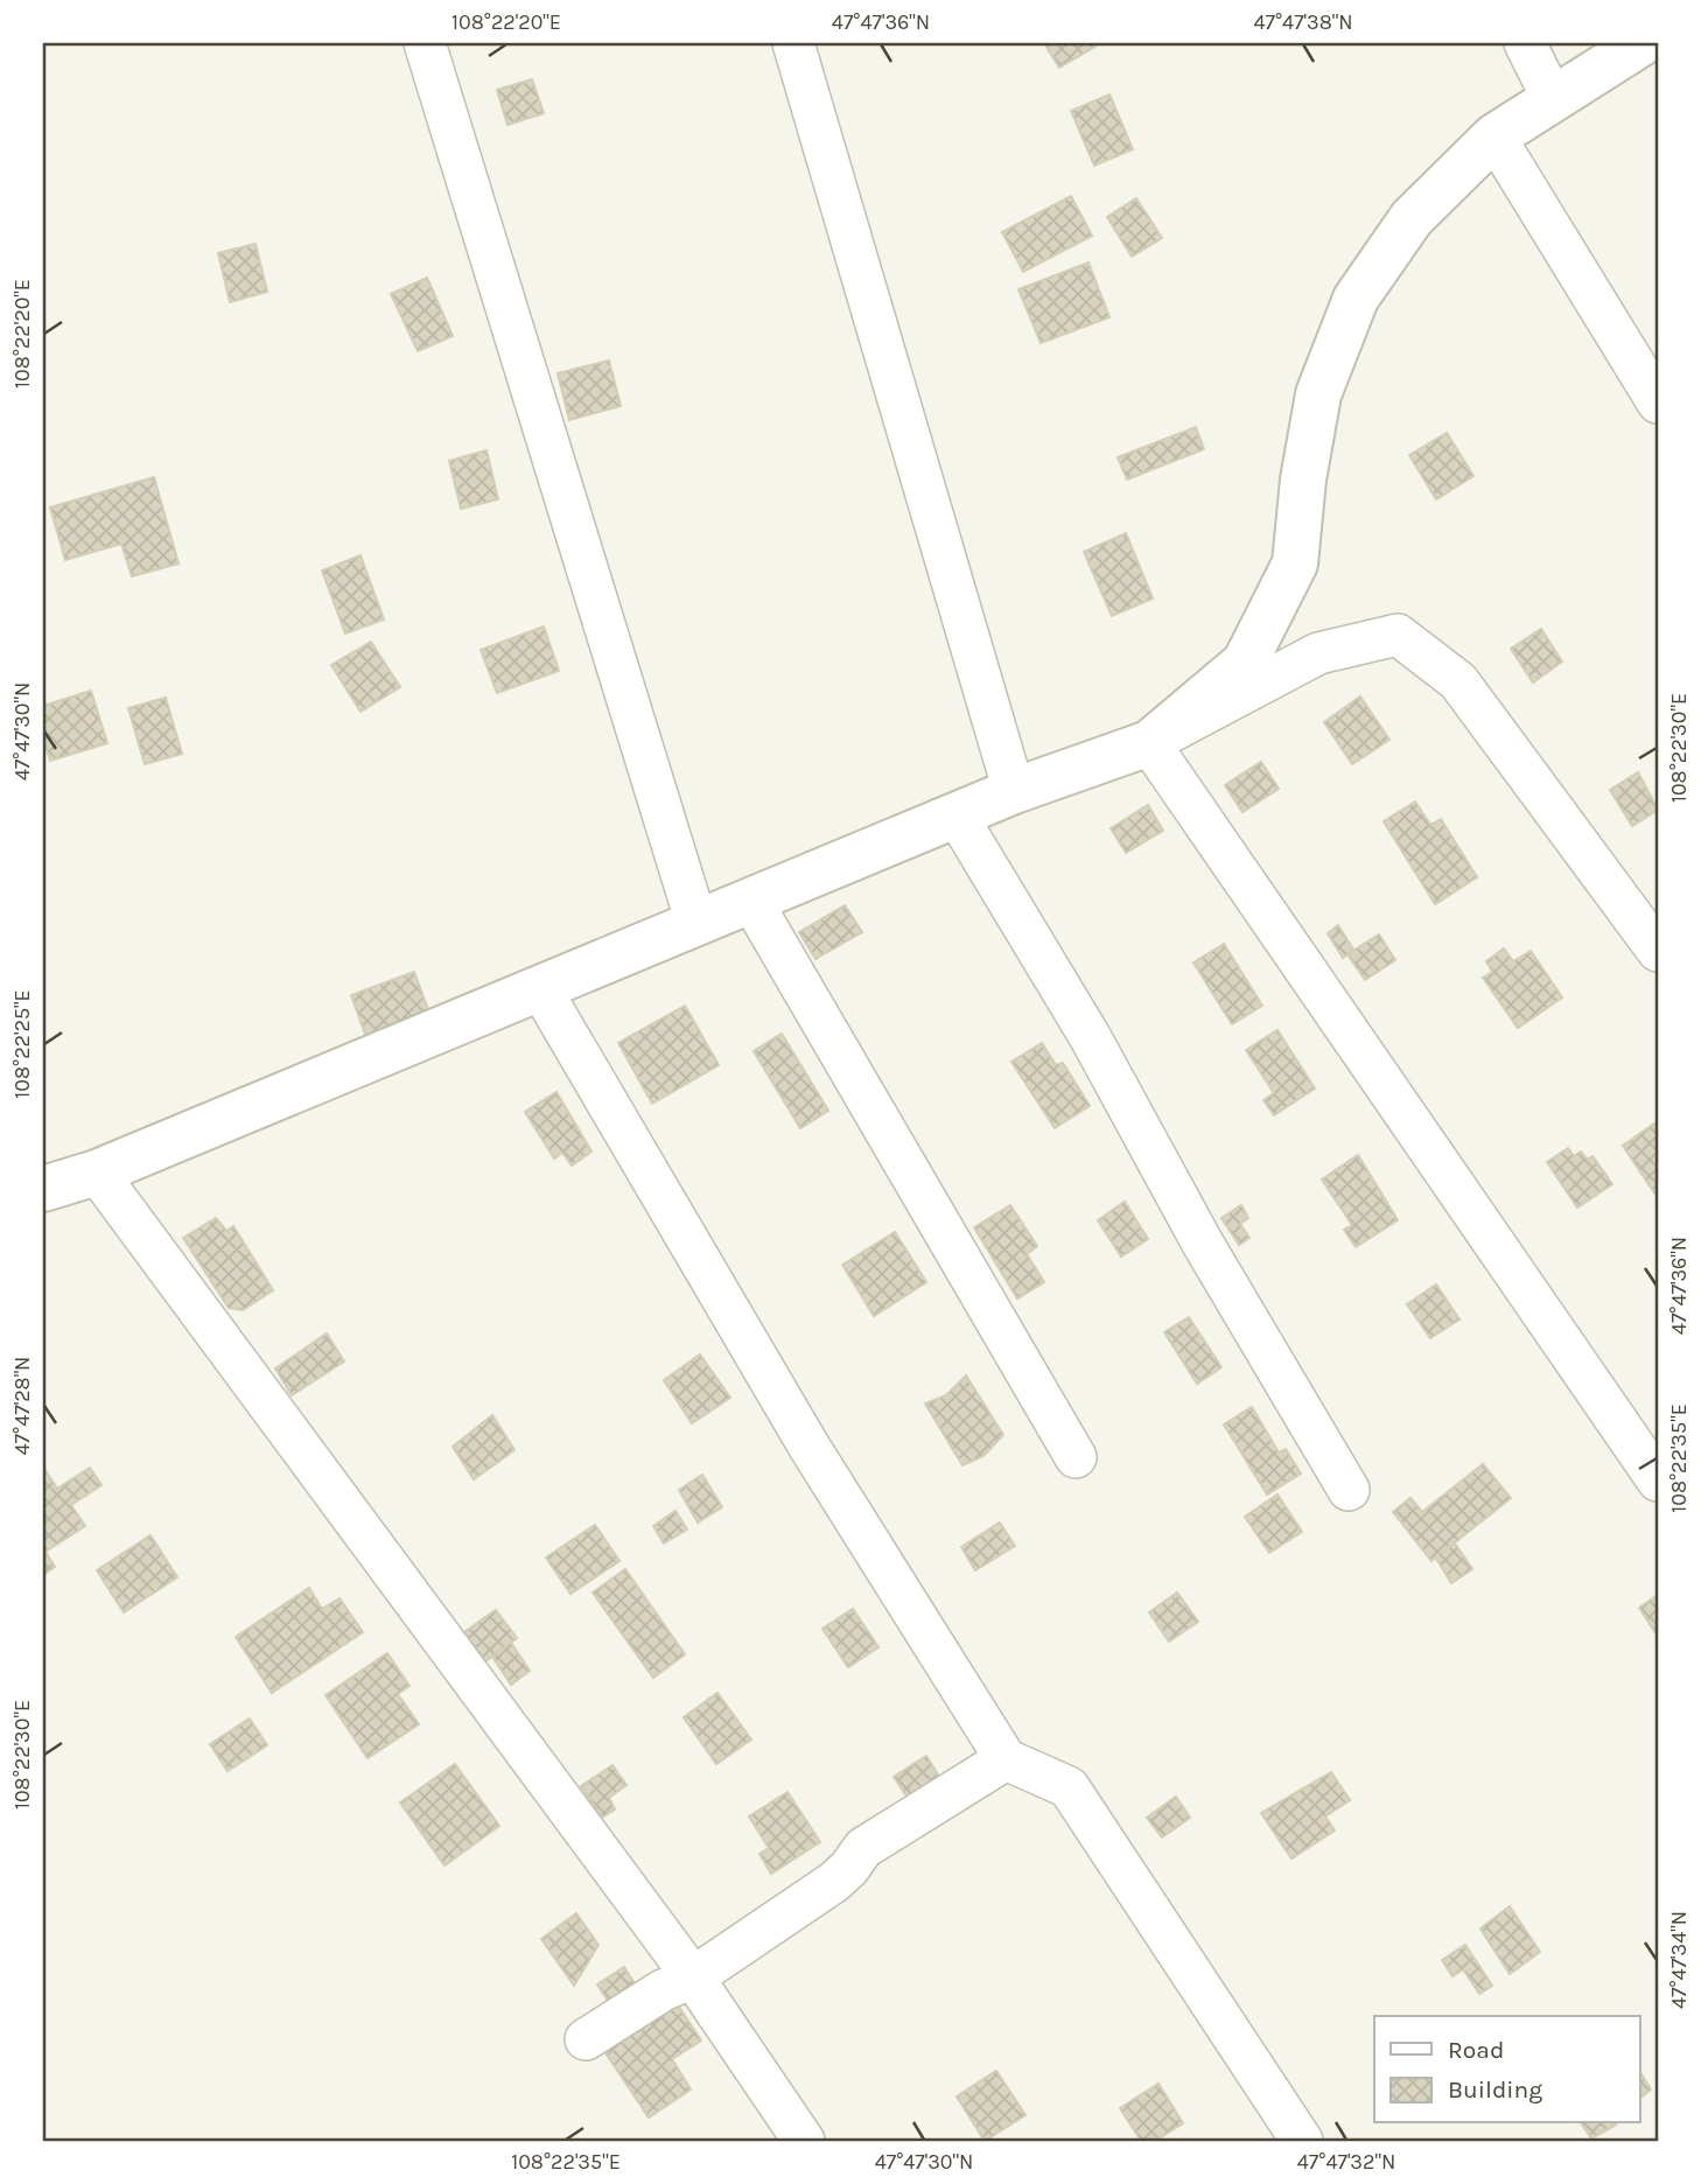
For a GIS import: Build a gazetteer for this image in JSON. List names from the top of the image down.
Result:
{
  "legend": ["Road", "Building"],
  "coordinates": [
    "108°22'20\"E",
    "47°47'36\"N",
    "47°47'38\"N",
    "47°47'30\"N",
    "108°22'30\"E",
    "108°22'25\"E",
    "47°47'28\"N",
    "108°22'35\"E",
    "47°47'34\"N",
    "47°47'32\"N"
  ]
}
